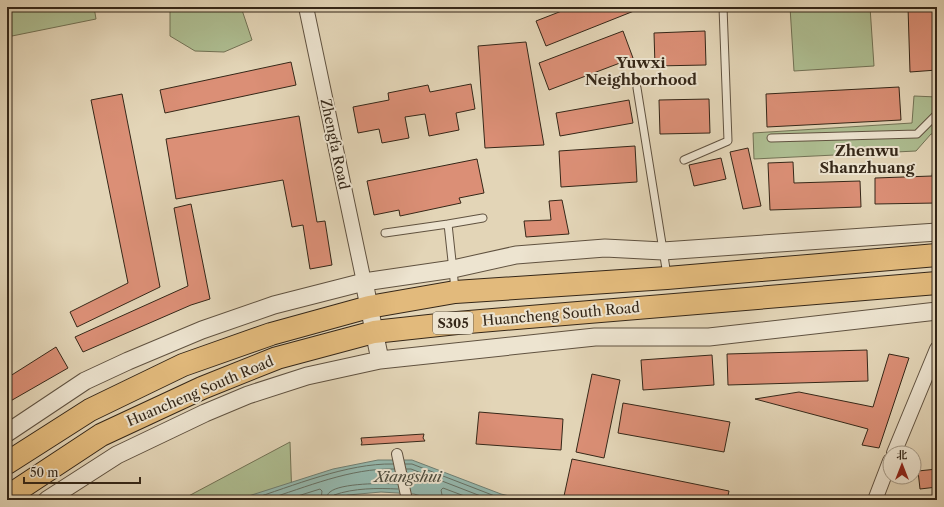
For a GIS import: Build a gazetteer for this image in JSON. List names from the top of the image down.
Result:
{
  "streets": {
    "highway": ["Huancheng South Road", "S305"],
    "street": ["Zhengfa Road"]
  },
  "districts": ["Yuwxi Neighborhood", "Zhenwu Shanzhuang"],
  "water": ["Xiangshui"],
  "scale_bar": "50 m",
  "north": "top"
}
